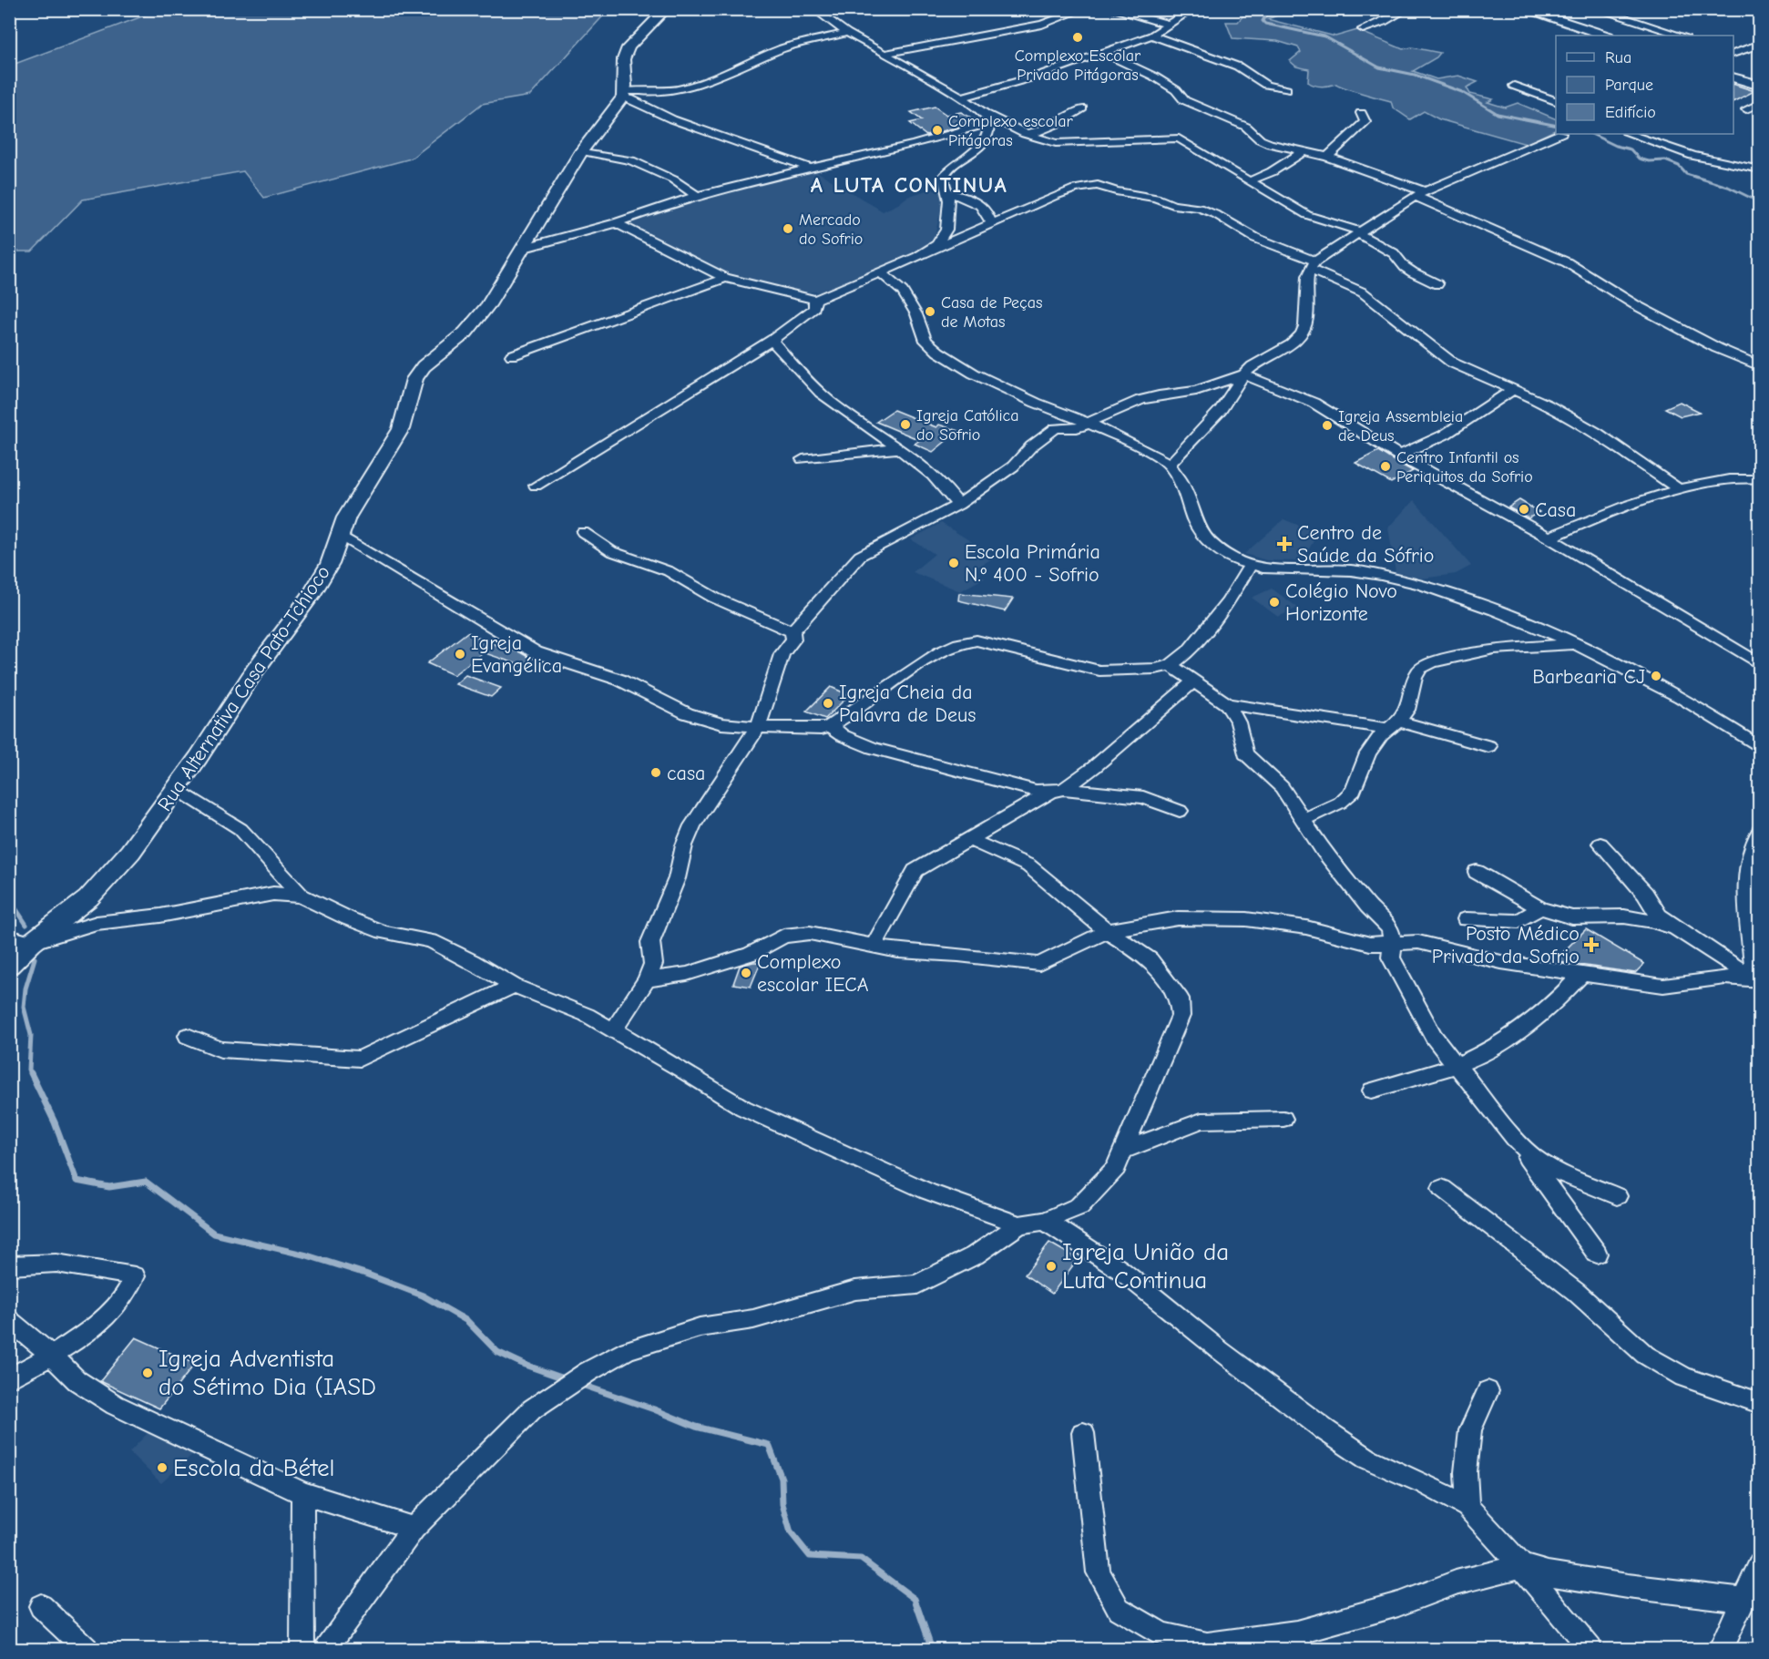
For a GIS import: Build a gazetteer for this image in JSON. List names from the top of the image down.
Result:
{
  "streets": {
    "street": ["Rua Alternativa Casa Pato-Tchioco"]
  },
  "districts": ["A LUTA CONTINUA"],
  "places": {
    "other": [
      "Complexo Escolar Privado Pitágoras",
      "Complexo escolar Pitágoras",
      "Mercado do Sofrio",
      "Casa de Peças de Motas",
      "Igreja Católica do Sofrio",
      "Igreja Assembleia de Deus",
      "Centro Infantil os Periquitos da Sofrio",
      "Casa",
      "Escola Primária N.º 400 - Sofrio",
      "Colégio Novo Horizonte",
      "Igreja Evangélica",
      "Barbearia CJ",
      "Igreja Cheia da Palavra de Deus",
      "casa",
      "Complexo escolar IECA",
      "Igreja União da Luta Continua",
      "Igreja Adventista do Sétimo Dia (IASD",
      "Escola da Bétel"
    ],
    "health": ["Centro de Saúde da Sófrio", "Posto Médico Privado da Sofrio"]
  },
  "legend": ["Rua", "Parque", "Edifício"]
}
